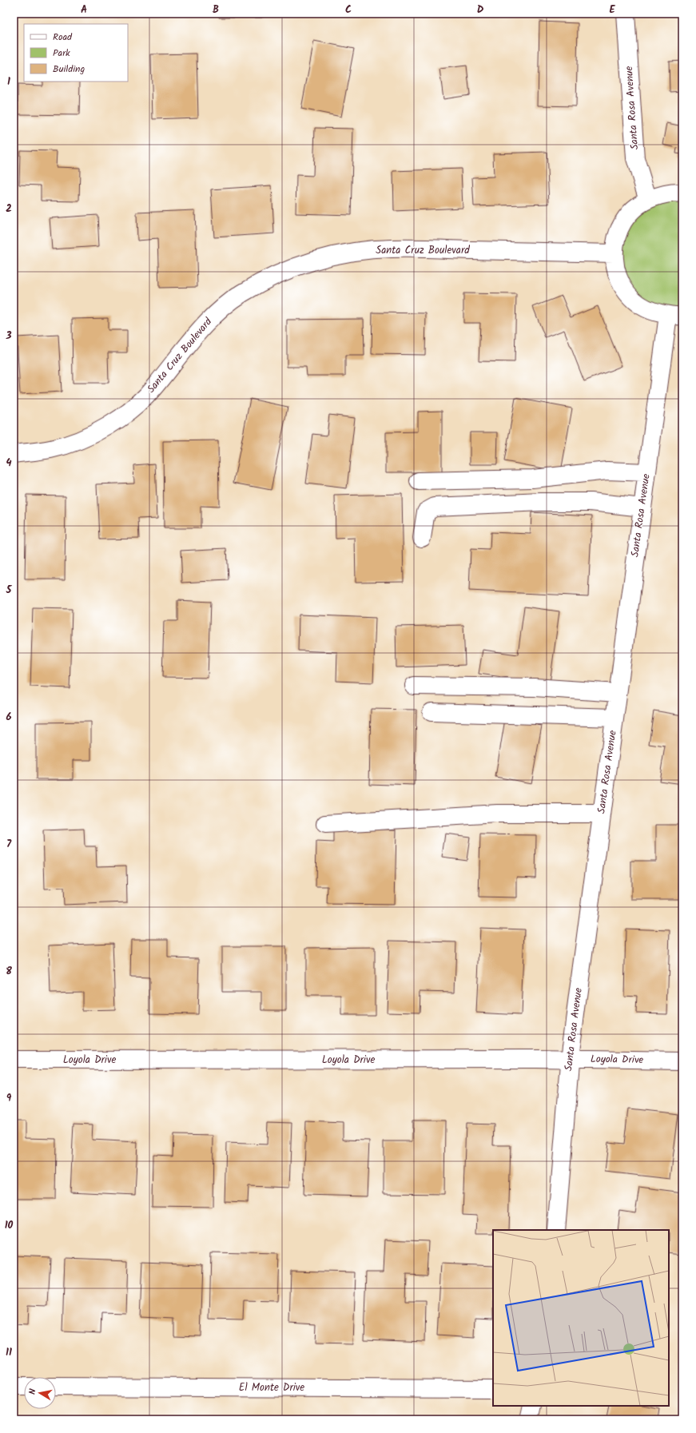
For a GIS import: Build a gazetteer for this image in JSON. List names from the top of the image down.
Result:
{
  "streets": {
    "street": [
      "Santa Rosa Avenue",
      "Santa Cruz Boulevard",
      "Loyola Drive",
      "El Monte Drive"
    ]
  },
  "crossings": [
    ["Santa Rosa Avenue", "Loyola Drive"]
  ],
  "legend": ["Road", "Park", "Building"],
  "north": "left",
  "grid": {
    "columns": [
      "A",
      "B",
      "C",
      "D",
      "E"
    ],
    "rows": [
      "1",
      "2",
      "3",
      "4",
      "5",
      "6",
      "7",
      "8",
      "9",
      "10",
      "11"
    ]
  }
}
